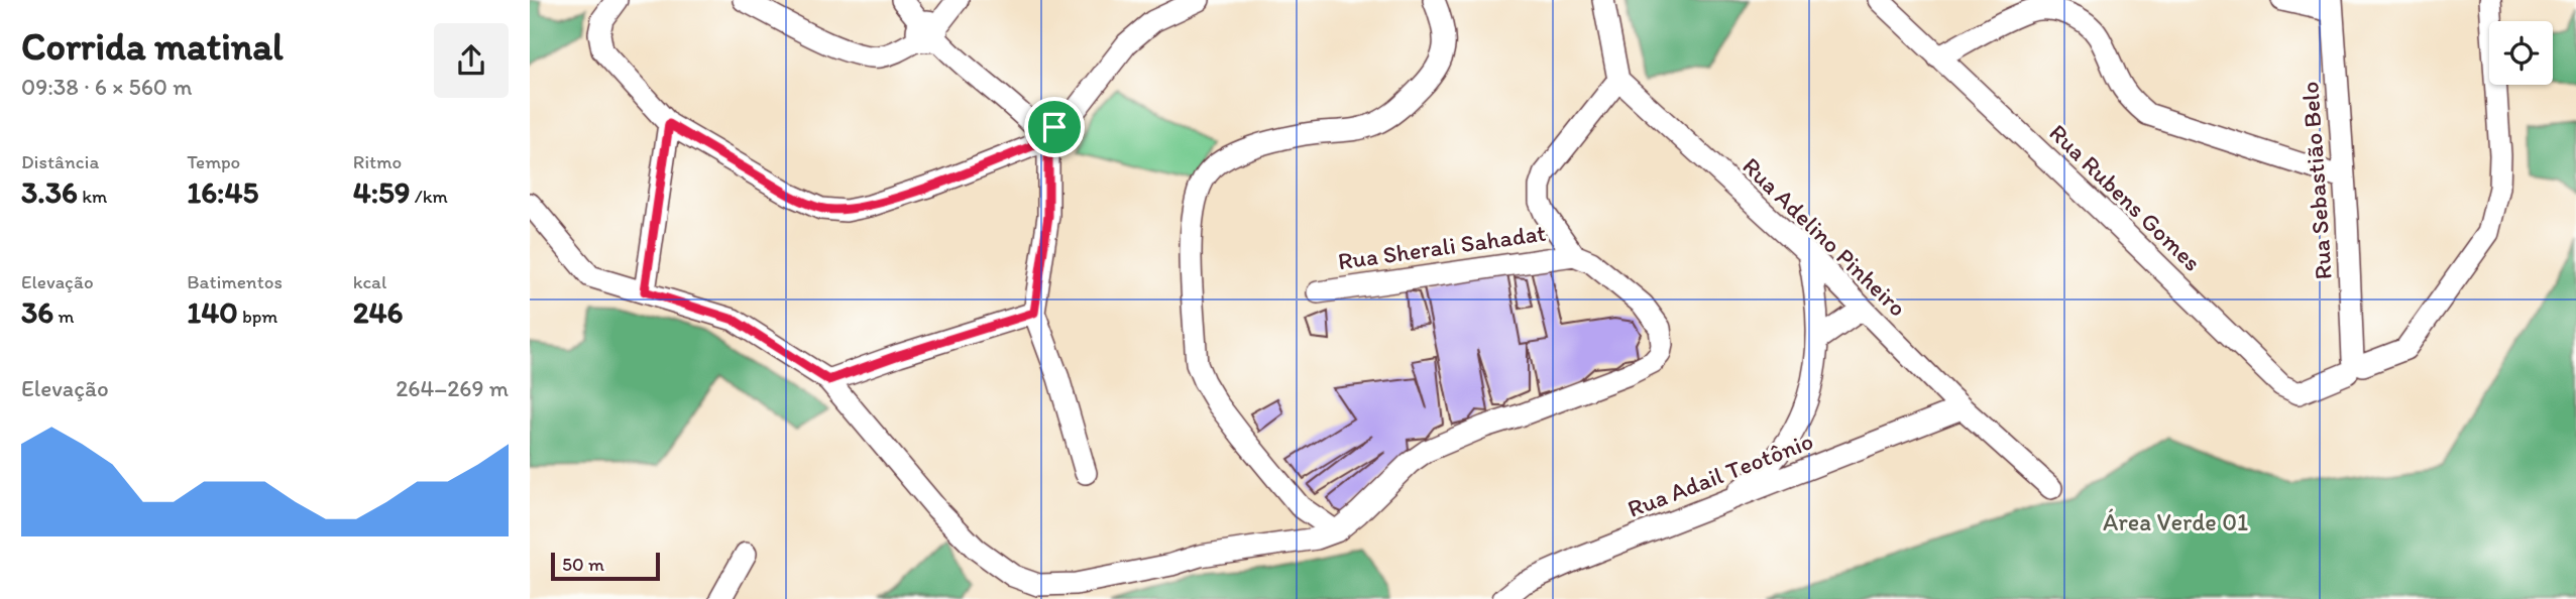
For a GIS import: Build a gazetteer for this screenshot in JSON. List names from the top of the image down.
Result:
{
  "streets": {
    "street": [
      "Rua Sebastião Belo",
      "Rua Rubens Gomes",
      "Rua Adelino Pinheiro",
      "Rua Sherali Sahadat",
      "Rua Adail Teotônio"
    ]
  },
  "crossings": [
    ["Rua Sebastião Belo", "Rua Rubens Gomes"],
    ["Rua Adelino Pinheiro", "Rua Adail Teotônio"]
  ],
  "parks": ["Área Verde 01"],
  "scale_bar": "50 m",
  "page": {
    "heading": ["Corrida matinal", "09:38 · 6 × 560 m"],
    "stats": [
      ["Distância", "3.36 km"],
      ["Tempo", "16:45"],
      ["Ritmo", "4:59 /km"],
      ["Elevação", "36 m"],
      ["Batimentos", "140 bpm"],
      ["kcal", "246"]
    ],
    "chart": ["Elevação", "264–269 m"],
    "scale": "50 m"
  }
}
